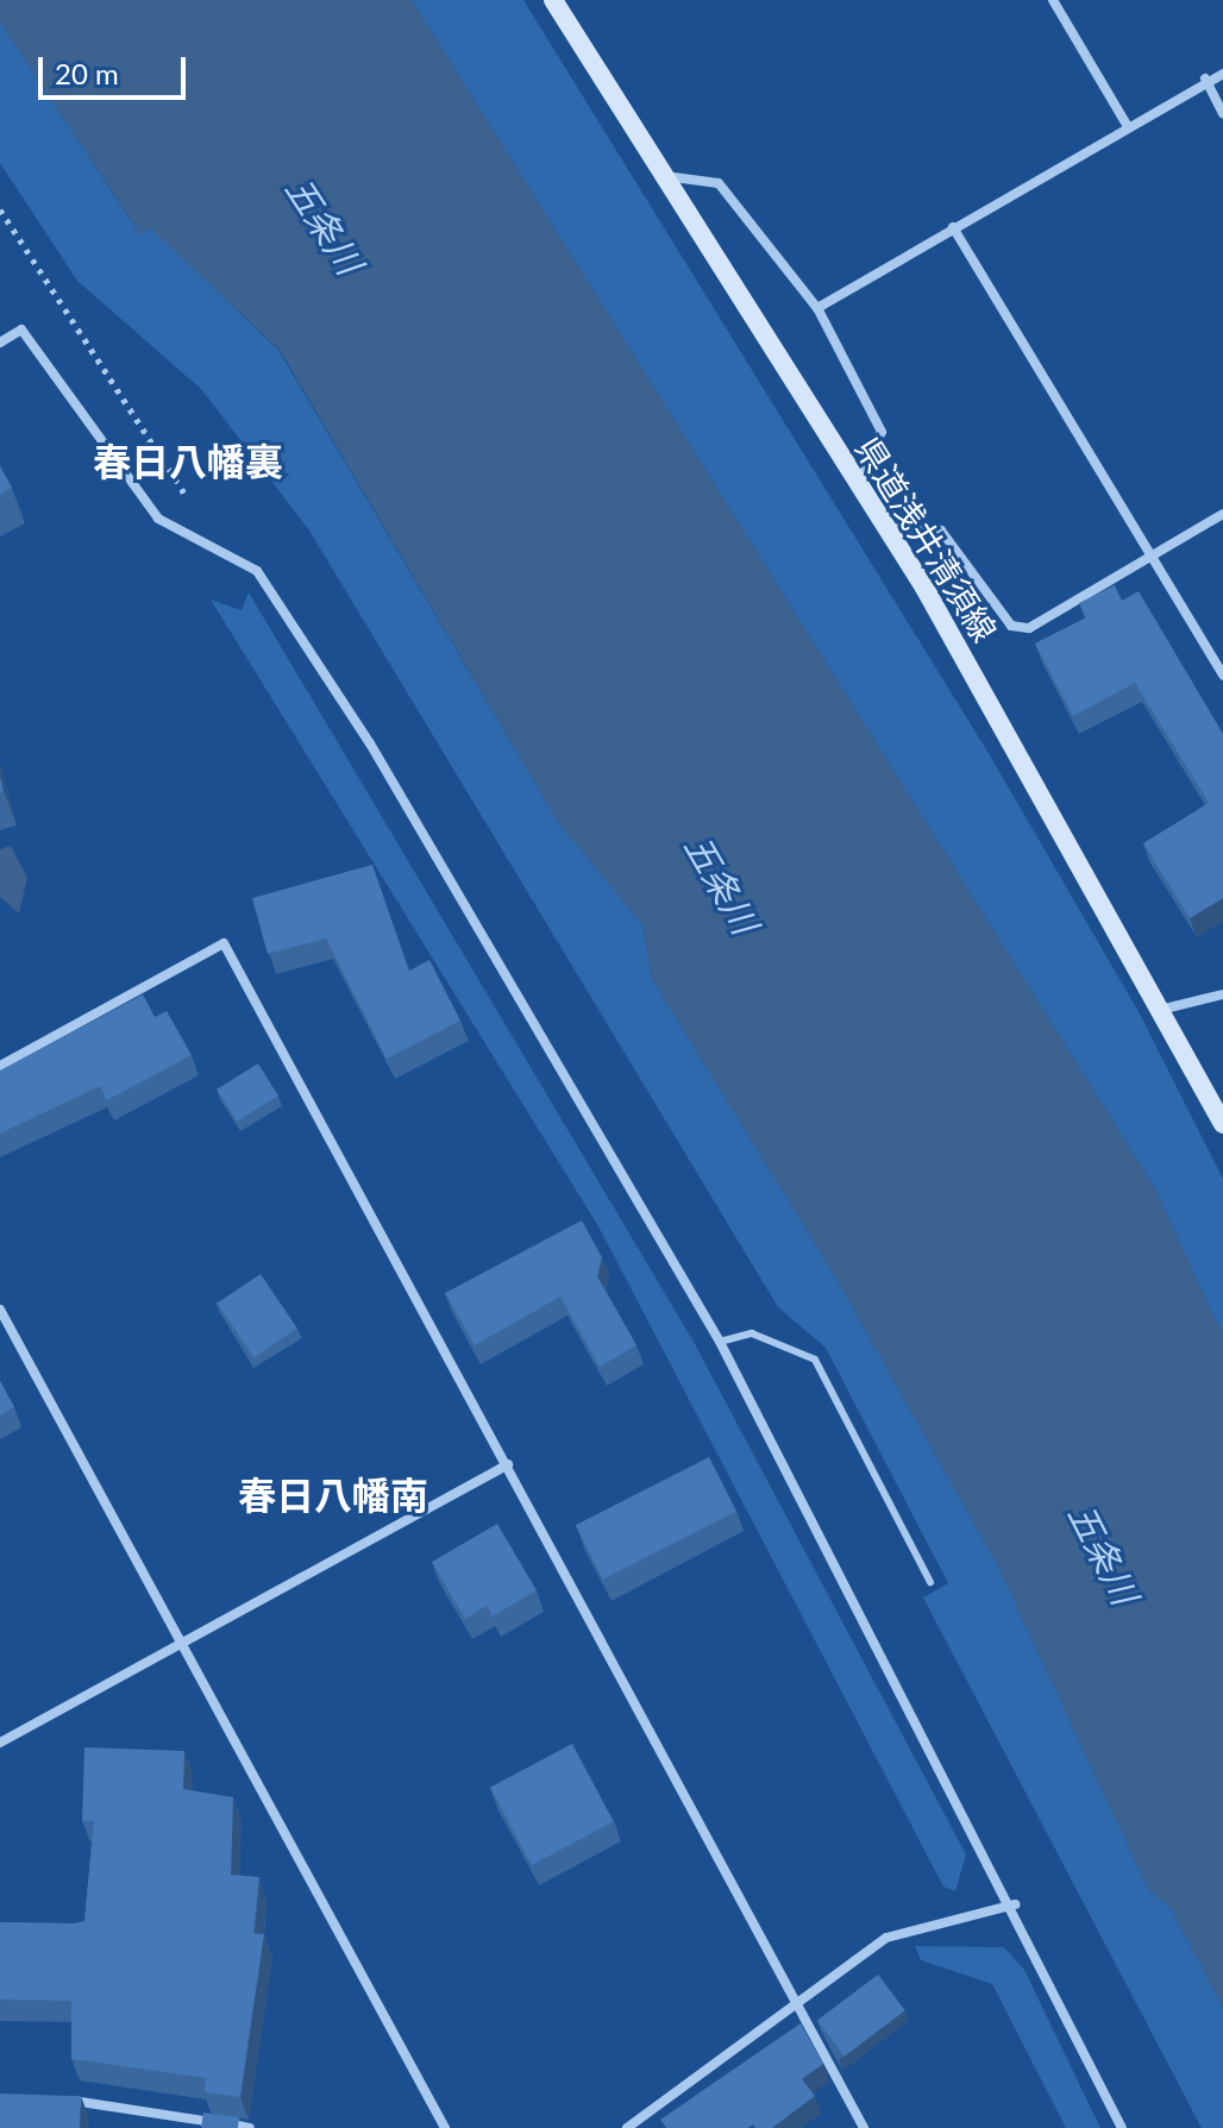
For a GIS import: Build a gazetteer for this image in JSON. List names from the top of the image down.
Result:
{
  "streets": {
    "main road": ["県道浅井清須線"]
  },
  "districts": ["春日八幡裏", "春日八幡南"],
  "water": ["五条川"],
  "scale_bar": "20 m"
}
